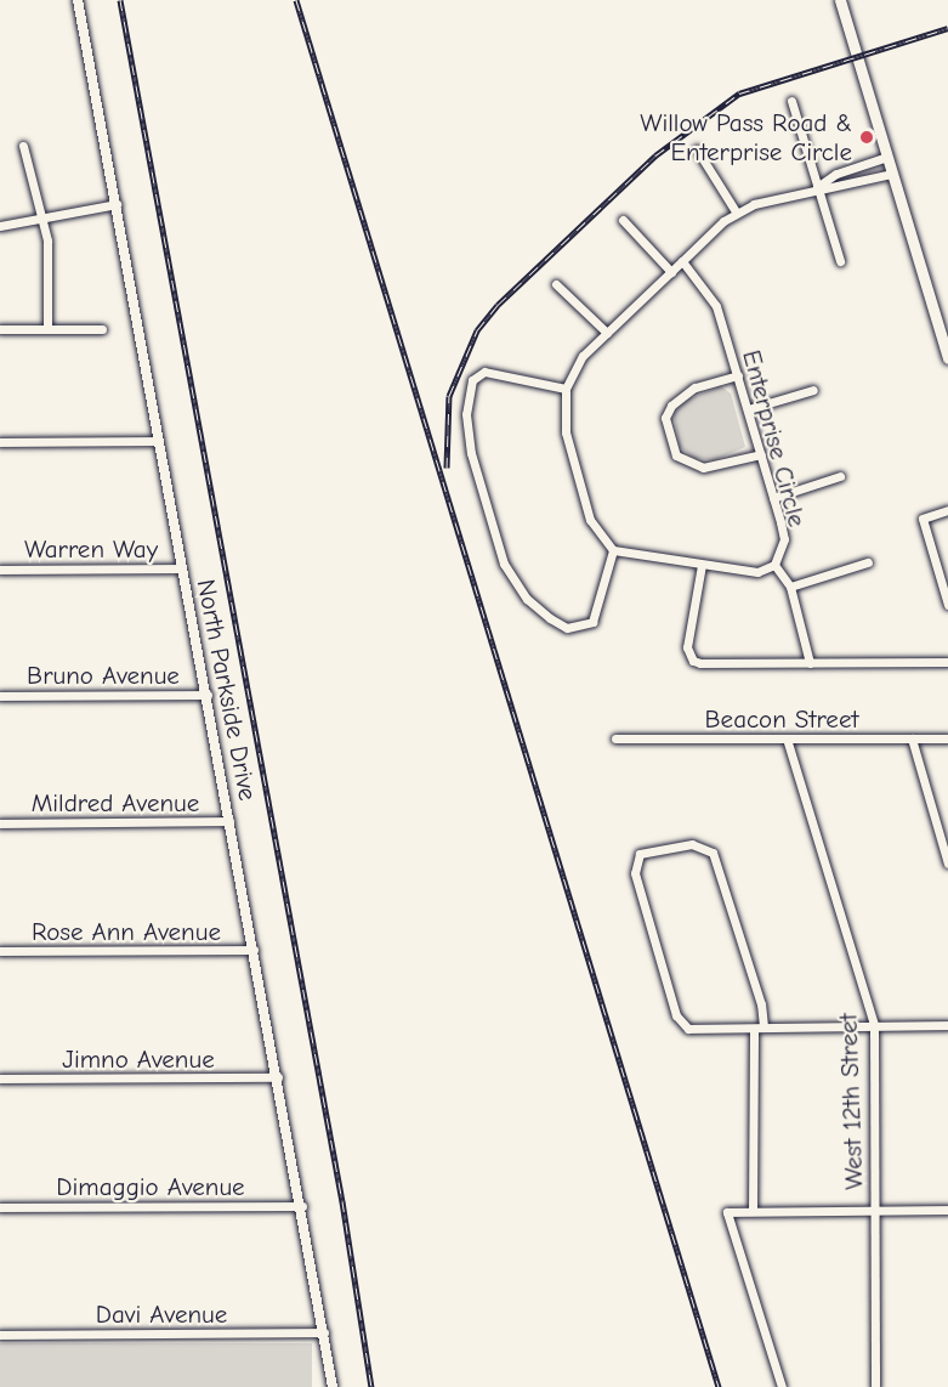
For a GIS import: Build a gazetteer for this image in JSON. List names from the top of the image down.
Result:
{
  "streets": {
    "street": [
      "Enterprise Circle",
      "Warren Way",
      "Bruno Avenue",
      "North Parkside Drive",
      "Beacon Street",
      "Mildred Avenue",
      "Rose Ann Avenue",
      "Jimno Avenue",
      "West 12th Street",
      "Dimaggio Avenue",
      "Davi Avenue"
    ]
  },
  "crossings": [
    ["Warren Way", "North Parkside Drive"],
    ["Bruno Avenue", "North Parkside Drive"],
    ["North Parkside Drive", "Mildred Avenue"],
    ["North Parkside Drive", "Rose Ann Avenue"],
    ["North Parkside Drive", "Jimno Avenue"],
    ["North Parkside Drive", "Dimaggio Avenue"],
    ["North Parkside Drive", "Davi Avenue"],
    ["Beacon Street", "West 12th Street"]
  ],
  "places": ["Willow Pass Road & Enterprise Circle"]
}
